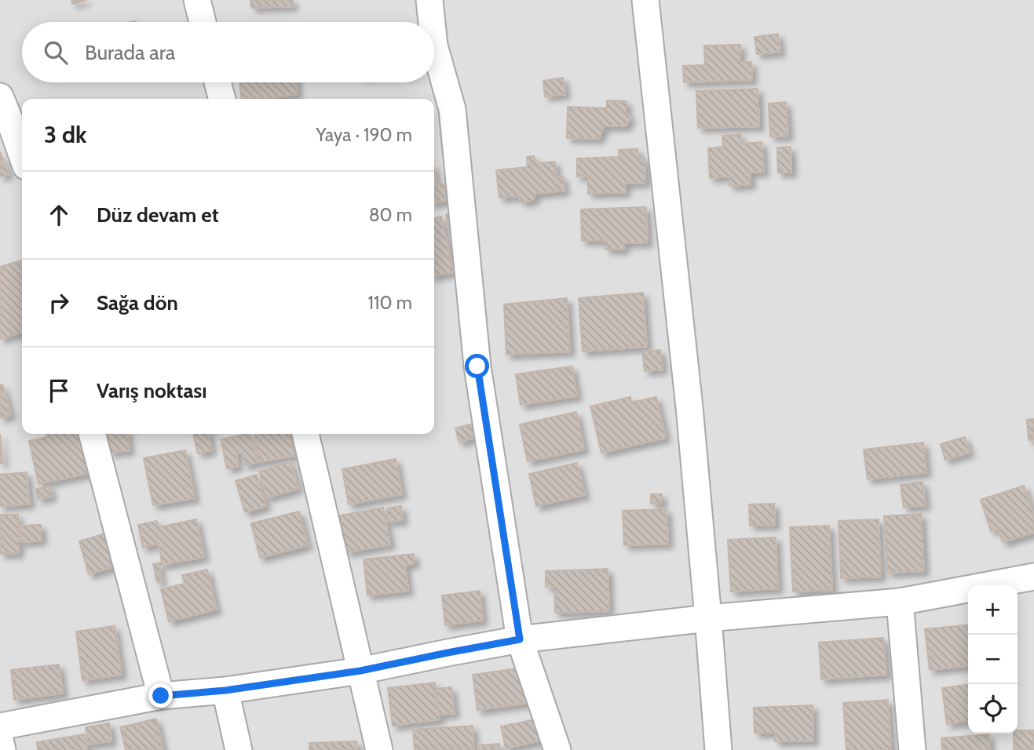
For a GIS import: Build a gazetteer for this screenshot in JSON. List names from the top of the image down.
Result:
{
  "page": {
    "search": "Burada ara",
    "heading": ["3 dk", "Yaya · 190 m"],
    "list": [
      ["Düz devam et", "80 m"],
      ["Sağa dön", "110 m"],
      "Varış noktası"
    ],
    "map_buttons": ["+", "−"]
  }
}
